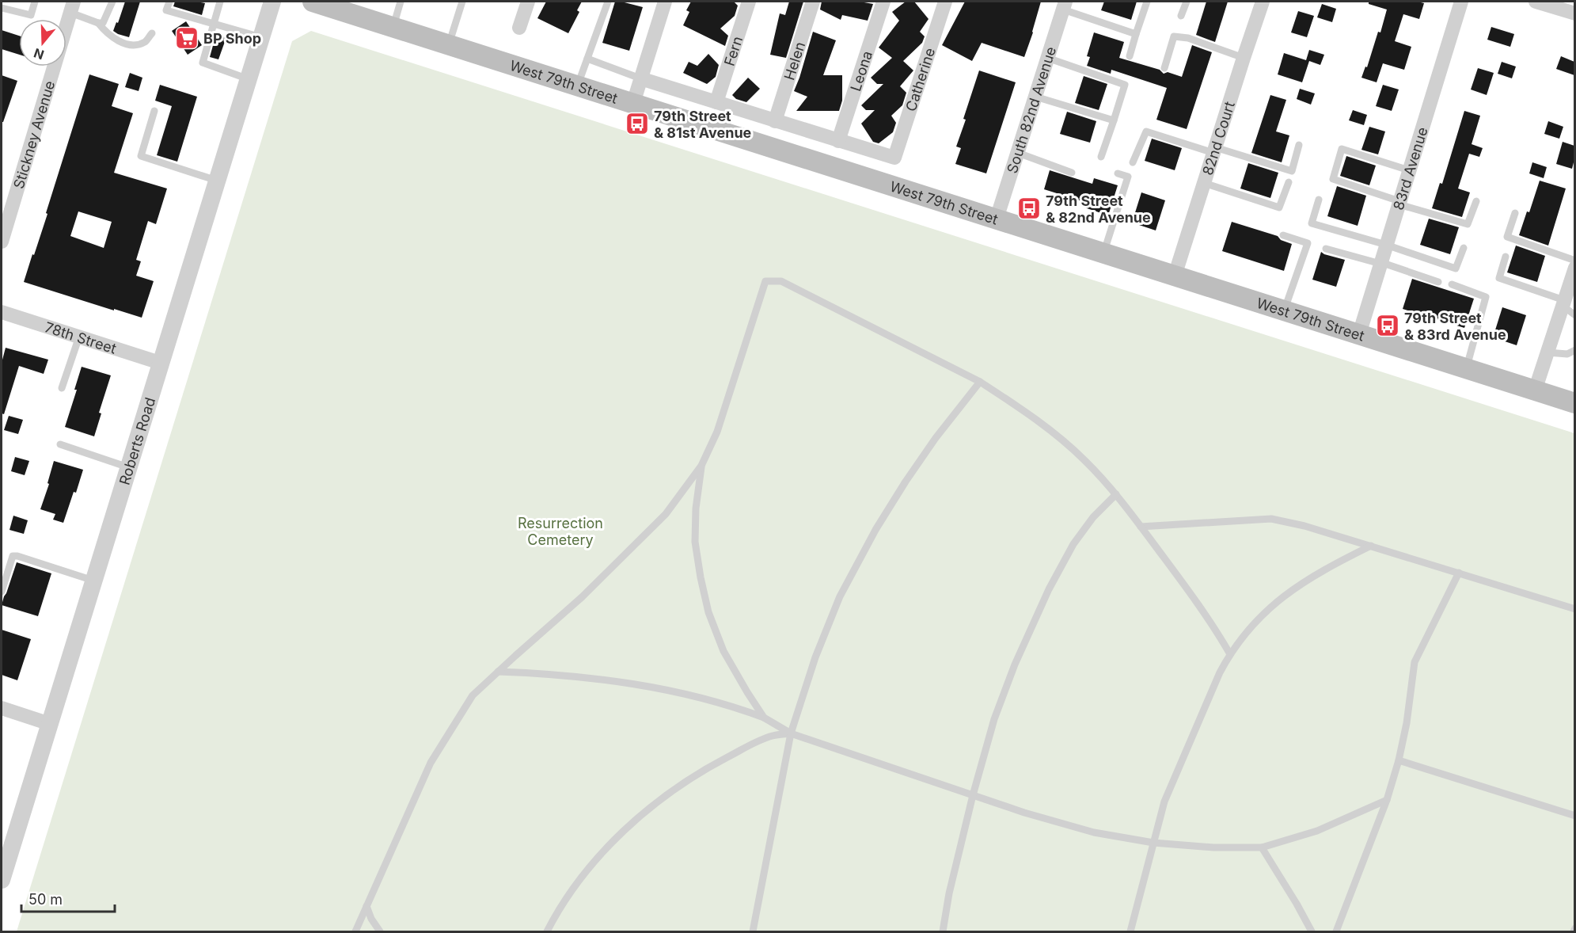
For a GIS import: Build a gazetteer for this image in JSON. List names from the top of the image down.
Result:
{
  "streets": {
    "main road": ["West 79th Street"],
    "street": [
      "Fern",
      "Helen",
      "Leona",
      "Catherine",
      "South 82nd Avenue",
      "Stickney Avenue",
      "82nd Court",
      "83rd Avenue",
      "78th Street",
      "Roberts Road"
    ]
  },
  "crossings": [
    ["Leona", "Catherine"],
    ["West 79th Street", "South 82nd Avenue"],
    ["West 79th Street", "82nd Court"],
    ["West 79th Street", "83rd Avenue"],
    ["78th Street", "Roberts Road"]
  ],
  "parks": ["Resurrection Cemetery"],
  "places": {
    "supermarket": ["BP Shop"],
    "bus stop": ["79th Street & 81st Avenue", "79th Street & 82nd Avenue", "79th Street & 83rd Avenue"]
  },
  "scale_bar": "50 m",
  "north": "bottom"
}
